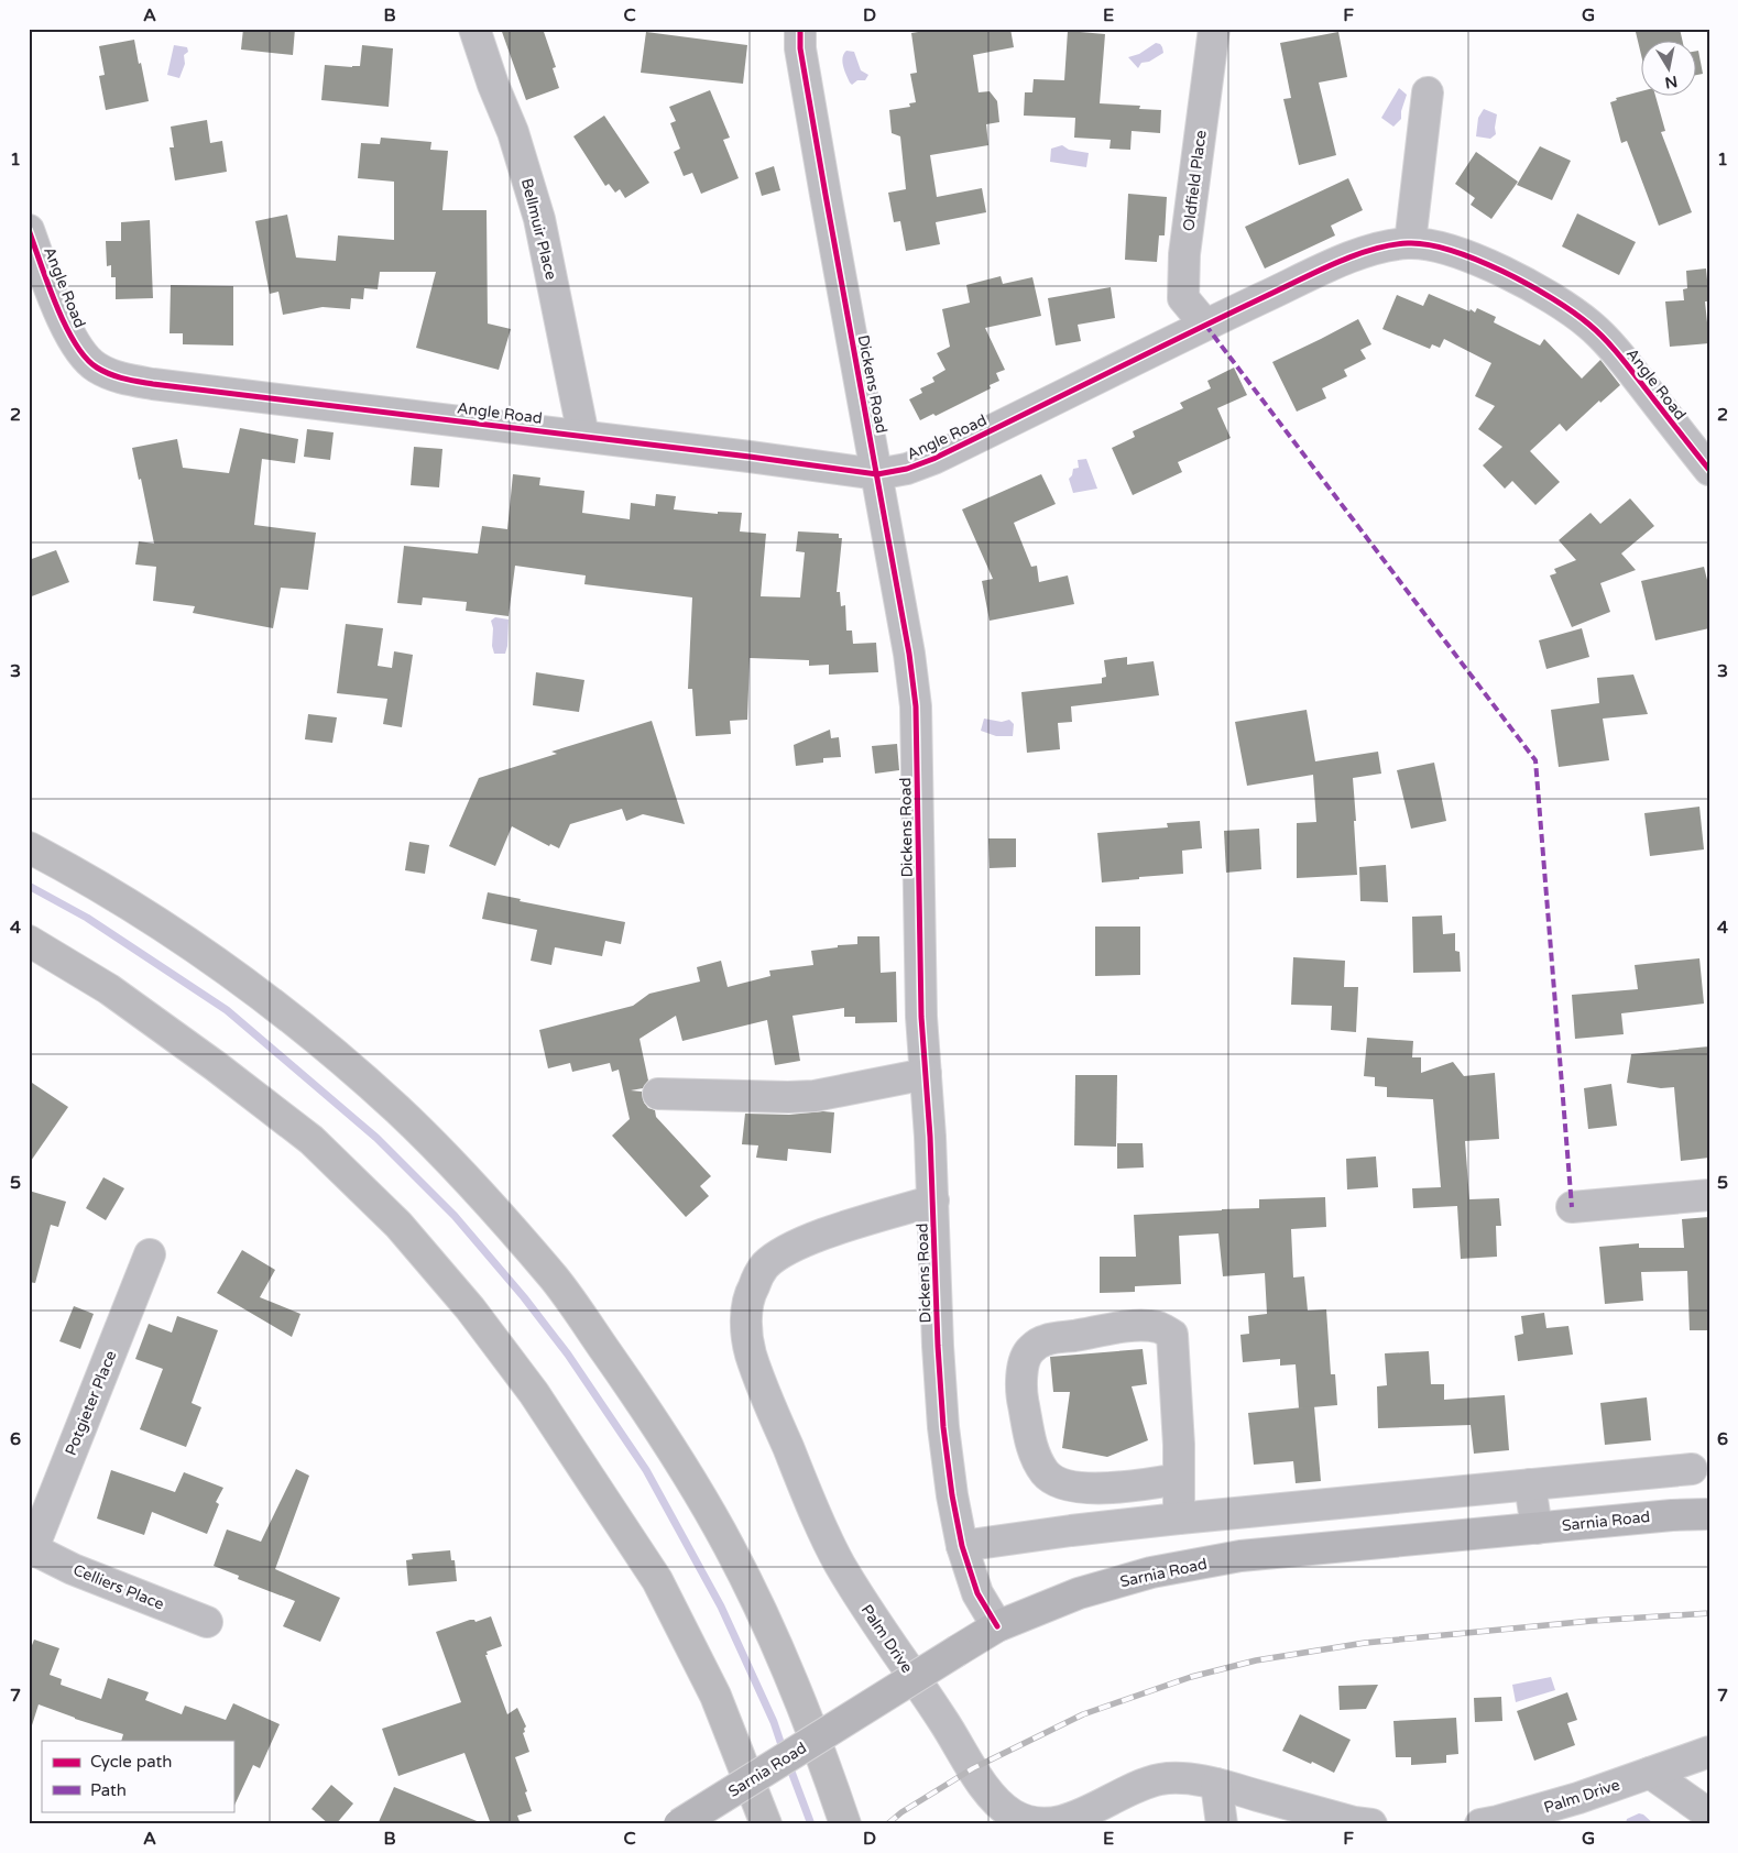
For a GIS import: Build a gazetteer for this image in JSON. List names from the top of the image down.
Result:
{
  "streets": {
    "main road": ["Sarnia Road"],
    "street": [
      "Oldfield Place",
      "Bellmuir Place",
      "Angle Road",
      "Dickens Road",
      "Potgieter Place",
      "Celliers Place",
      "Palm Drive"
    ]
  },
  "crossings": [
    ["Oldfield Place", "Angle Road"],
    ["Bellmuir Place", "Angle Road"],
    ["Angle Road", "Dickens Road"],
    ["Dickens Road", "Sarnia Road"],
    ["Dickens Road", "Palm Drive"],
    ["Potgieter Place", "Celliers Place"]
  ],
  "legend": ["Cycle path", "Path"],
  "north": "bottom",
  "grid": {
    "columns": [
      "A",
      "B",
      "C",
      "D",
      "E",
      "F",
      "G"
    ],
    "rows": [
      "1",
      "2",
      "3",
      "4",
      "5",
      "6",
      "7"
    ]
  }
}
